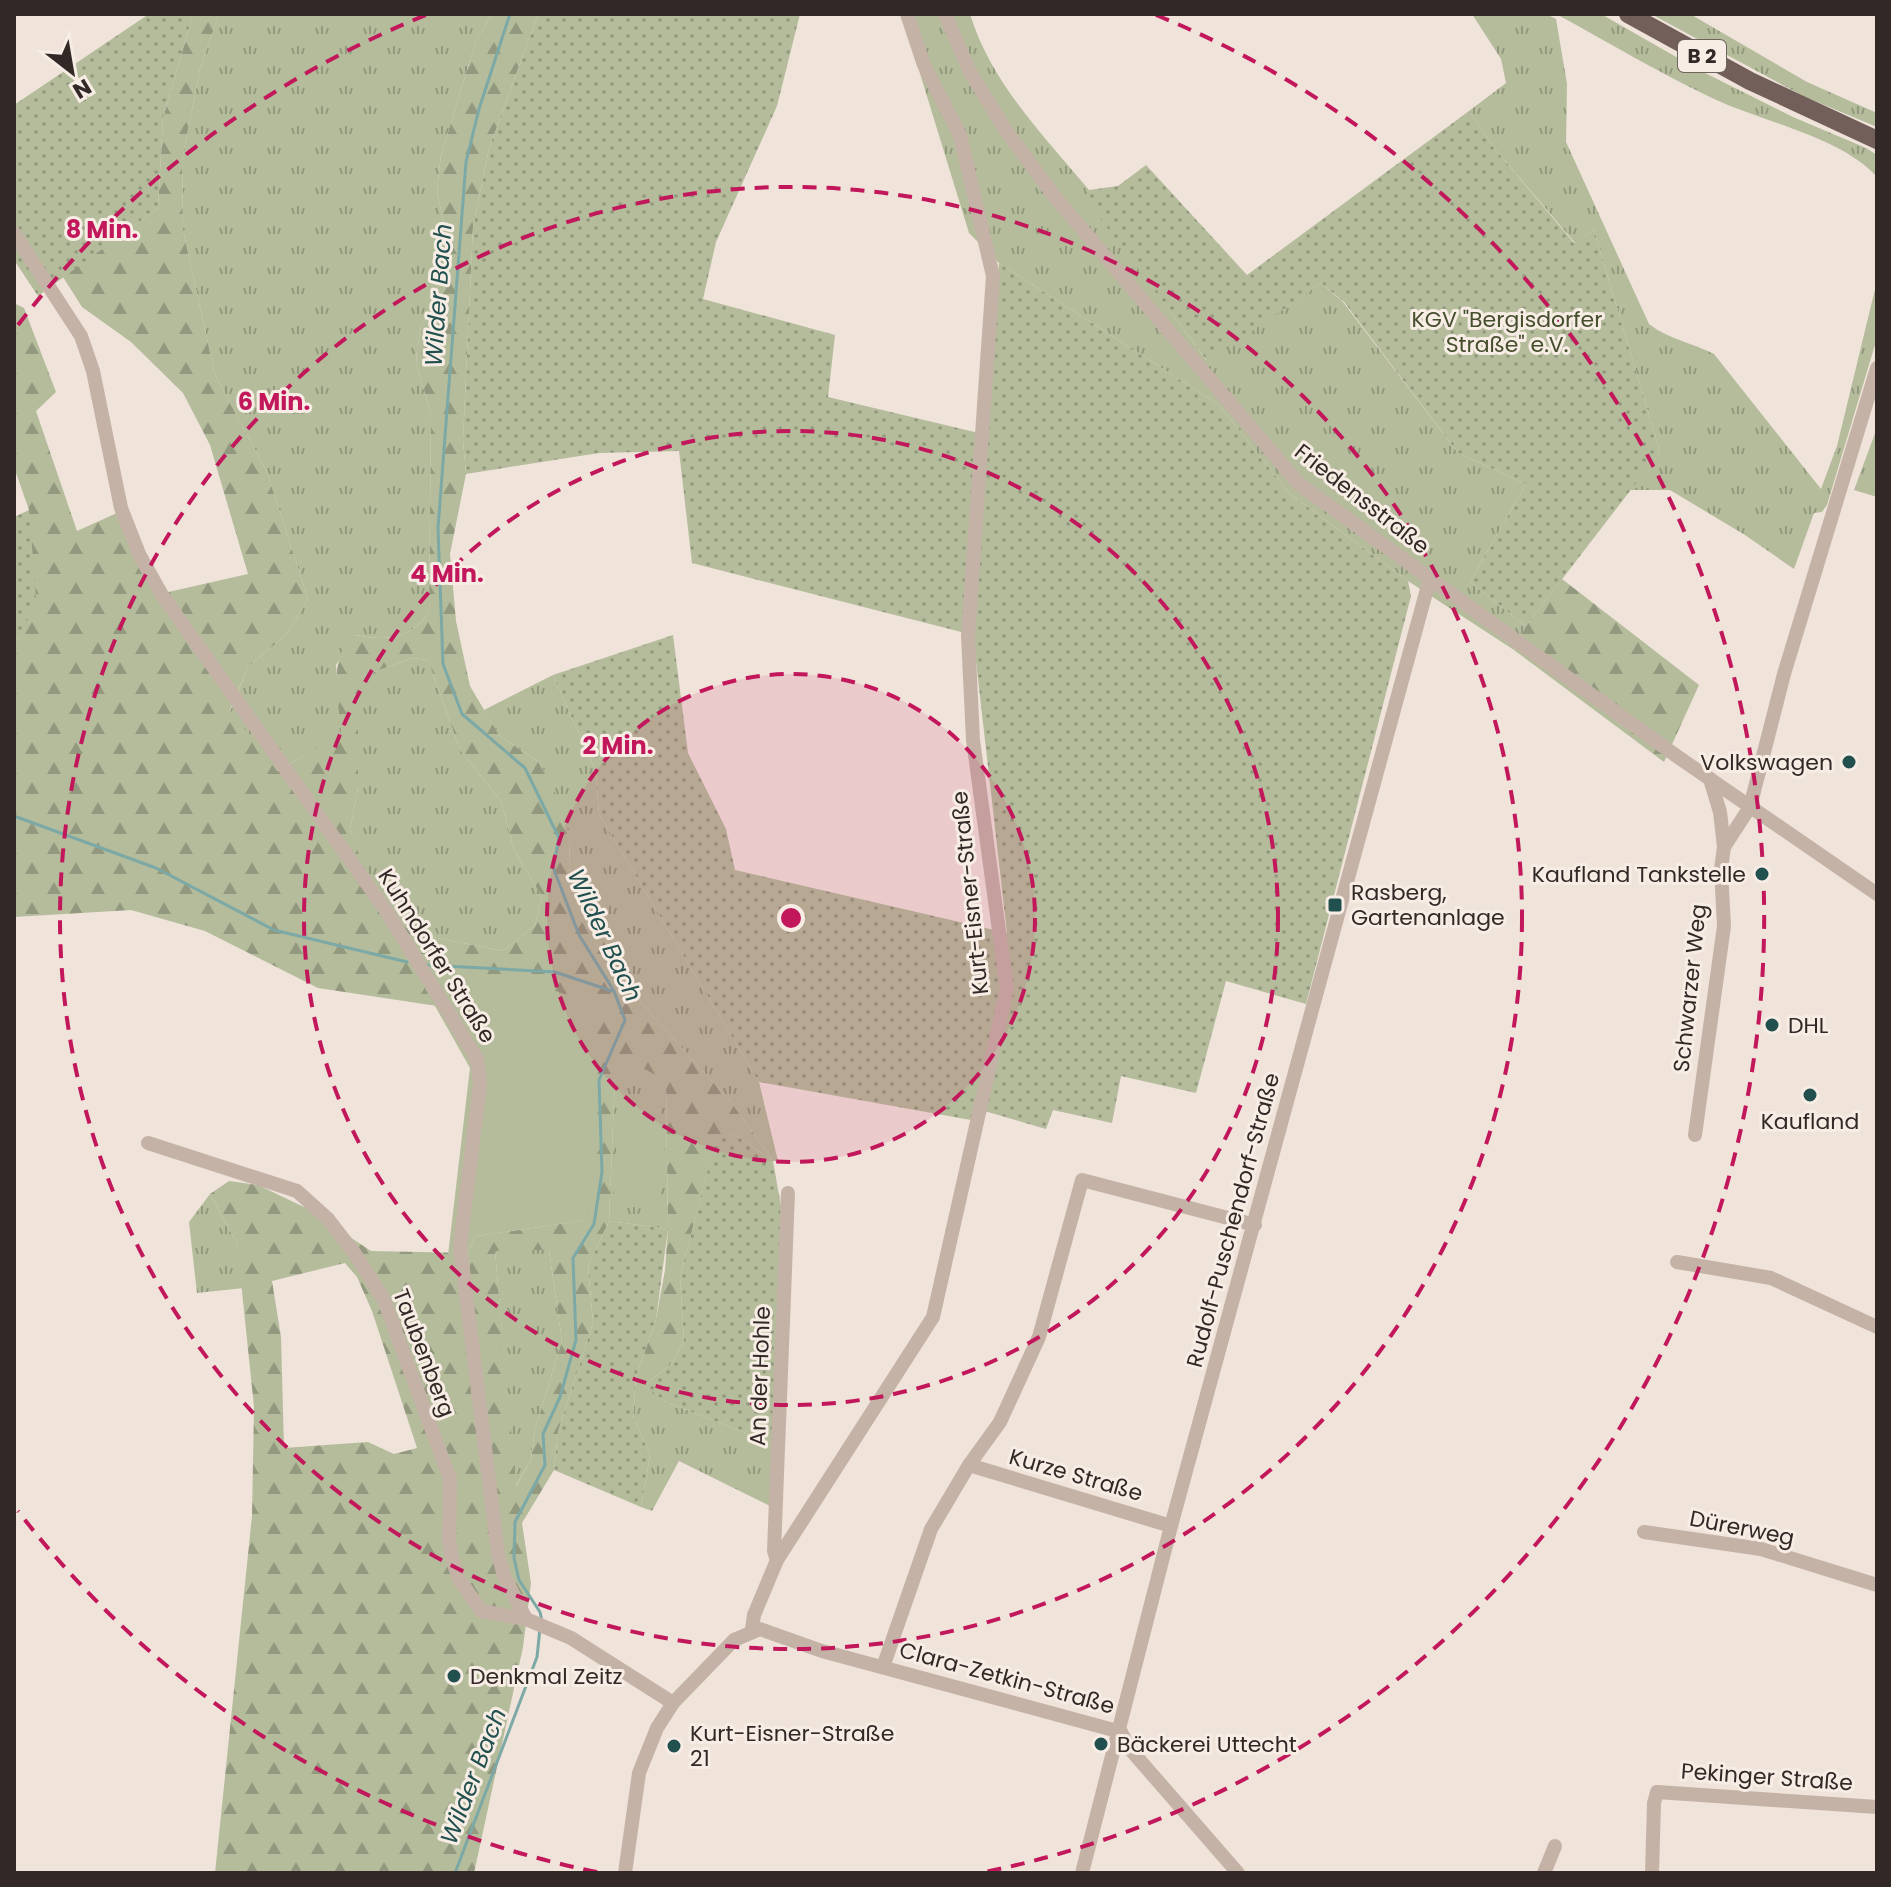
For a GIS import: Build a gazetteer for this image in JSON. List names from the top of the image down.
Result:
{
  "streets": {
    "main road": ["B 2"],
    "street": [
      "Friedensstraße",
      "Kurt-Eisner-Straße",
      "Kuhndorfer Straße",
      "Schwarzer Weg",
      "Rudolf-Puschendorf-Straße",
      "Taubenberg",
      "An der Hohle",
      "Kurze Straße",
      "Dürerweg",
      "Clara-Zetkin-Straße",
      "Pekinger Straße"
    ]
  },
  "crossings": [
    ["Friedensstraße", "Schwarzer Weg"],
    ["Friedensstraße", "Rudolf-Puschendorf-Straße"],
    ["Kurt-Eisner-Straße", "An der Hohle"],
    ["Kurt-Eisner-Straße", "Clara-Zetkin-Straße"],
    ["Kuhndorfer Straße", "Taubenberg"],
    ["Rudolf-Puschendorf-Straße", "Kurze Straße"],
    ["Rudolf-Puschendorf-Straße", "Clara-Zetkin-Straße"]
  ],
  "water": ["Wilder Bach"],
  "parks": ["KGV \"Bergisdorfer Straße\" e.V."],
  "places": {
    "other": [
      "Volkswagen",
      "Kaufland Tankstelle",
      "DHL",
      "Kaufland",
      "Denkmal Zeitz",
      "Bäckerei Uttecht",
      "Kurt-Eisner-Straße 21"
    ],
    "transit": ["Rasberg, Gartenanlage"]
  },
  "north": "bottom right",
  "rings": [
    "8 Min.",
    "6 Min.",
    "4 Min.",
    "2 Min."
  ]
}
